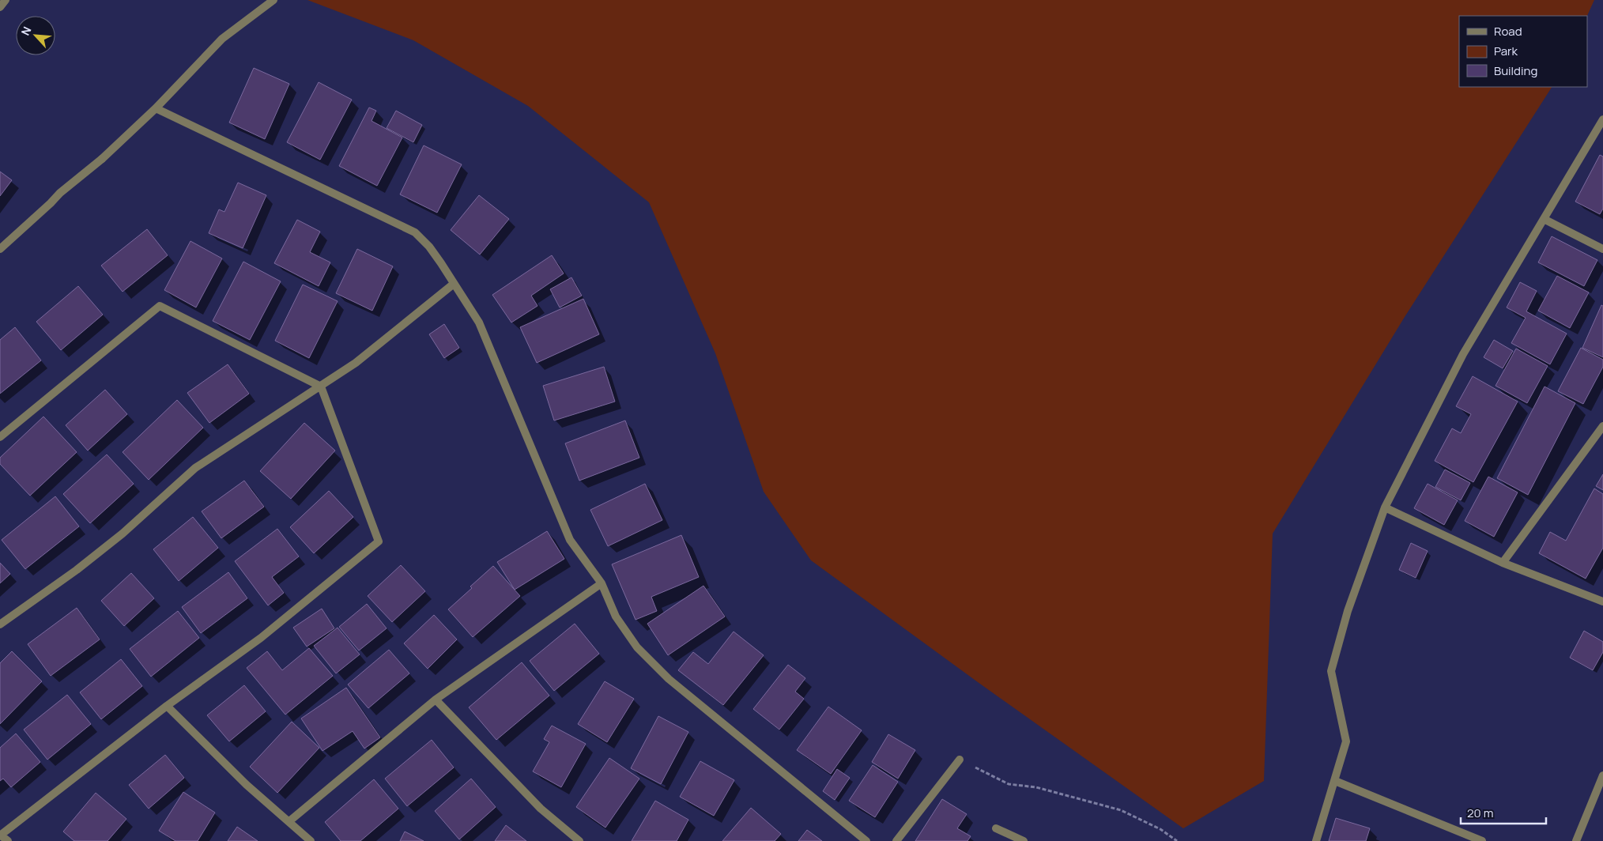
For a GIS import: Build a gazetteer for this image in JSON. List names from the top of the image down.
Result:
{
  "legend": ["Road", "Park", "Building"],
  "scale_bar": "20 m",
  "north": "top left"
}
